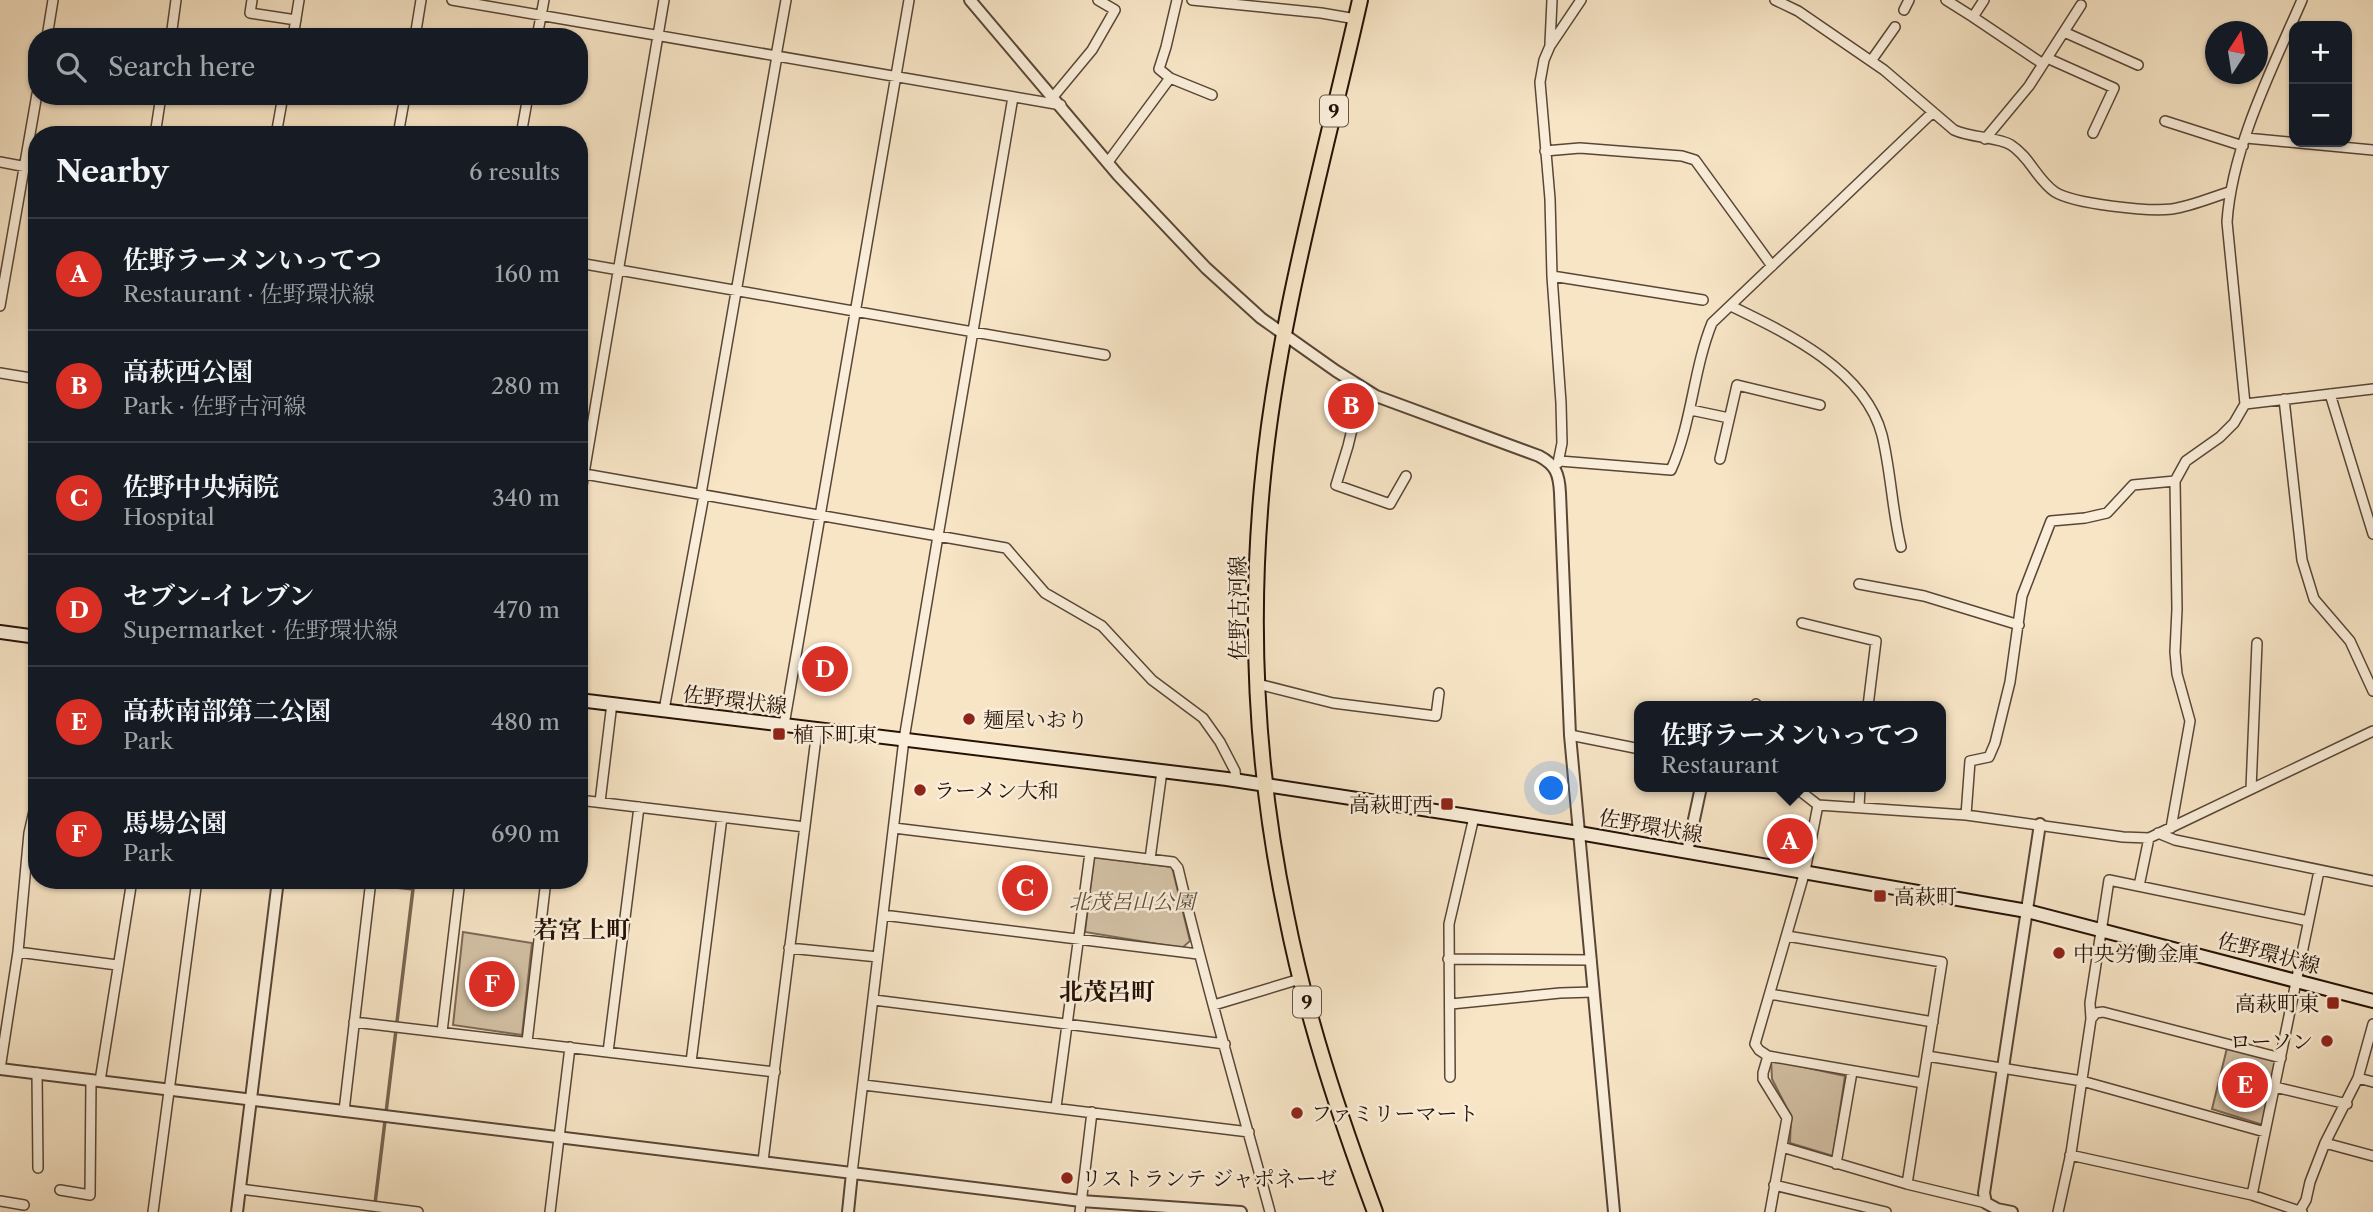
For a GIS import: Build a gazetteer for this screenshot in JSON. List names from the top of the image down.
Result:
{
  "streets": {
    "main road": ["9", "佐野古河線", "佐野環状線"]
  },
  "crossings": [
    ["佐野古河線", "佐野環状線"]
  ],
  "districts": ["若宮上町", "北茂呂町"],
  "parks": ["北茂呂山公園"],
  "places": {
    "other": [
      "麺屋いおり",
      "ラーメン大和",
      "中央労働金庫",
      "ローソン",
      "ファミリーマート",
      "リストランテ ジャポネーゼ"
    ],
    "transit": [
      "植下町東",
      "高萩町西",
      "高萩町",
      "高萩町東"
    ]
  },
  "north": "top",
  "page": {
    "map_buttons": ["+", "−"],
    "search": "Search here",
    "heading": ["Nearby", "6 results"],
    "list": [
      {
        "mark": "A",
        "name": "佐野ラーメンいってつ",
        "note": "Restaurant · 佐野環状線",
        "value": "160 m"
      },
      {
        "mark": "B",
        "name": "高萩西公園",
        "note": "Park · 佐野古河線",
        "value": "280 m"
      },
      {
        "mark": "C",
        "name": "佐野中央病院",
        "note": "Hospital",
        "value": "340 m"
      },
      {
        "mark": "D",
        "name": "セブン-イレブン",
        "note": "Supermarket · 佐野環状線",
        "value": "470 m"
      },
      {
        "mark": "E",
        "name": "高萩南部第二公園",
        "note": "Park",
        "value": "480 m"
      },
      {
        "mark": "F",
        "name": "馬場公園",
        "note": "Park",
        "value": "690 m"
      }
    ],
    "pins": [
      "B",
      "D",
      "A",
      "C",
      "F",
      "E"
    ],
    "popup": ["佐野ラーメンいってつ", "Restaurant"]
  }
}
